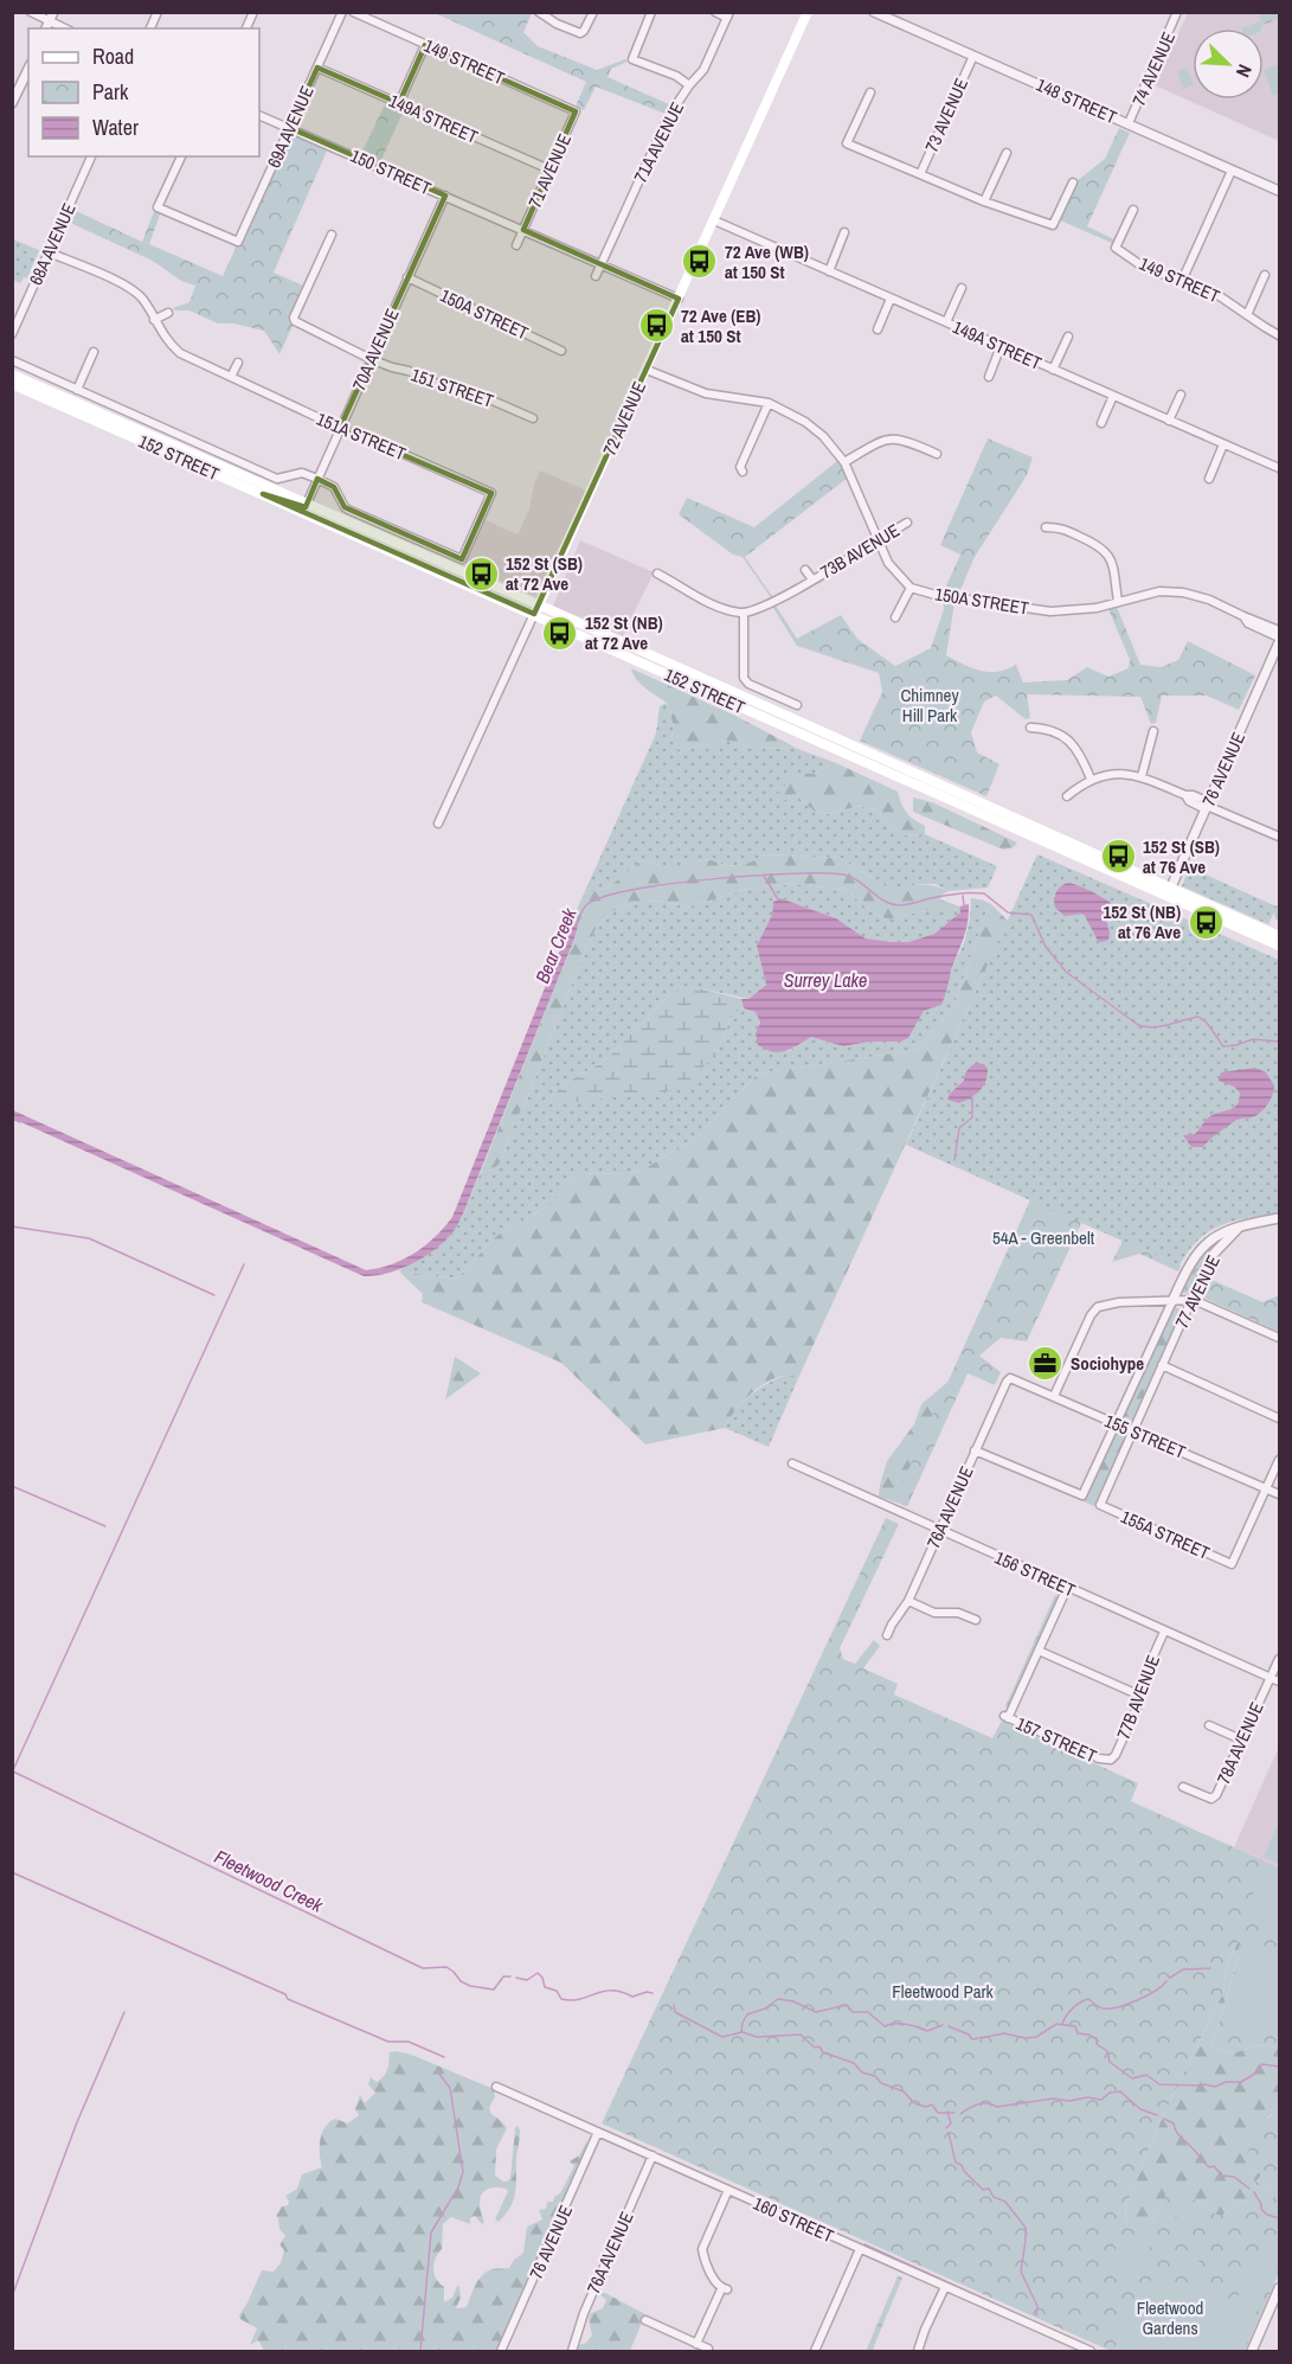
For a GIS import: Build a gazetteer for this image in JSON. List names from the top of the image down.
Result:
{
  "streets": {
    "main road": ["72 AVENUE", "152 STREET"],
    "street": [
      "149 STREET",
      "74 AVENUE",
      "148 STREET",
      "73 AVENUE",
      "149A STREET",
      "69A AVENUE",
      "71A AVENUE",
      "71 AVENUE",
      "150 STREET",
      "68A AVENUE",
      "150A STREET",
      "70A AVENUE",
      "151 STREET",
      "151A STREET",
      "73B AVENUE",
      "76 AVENUE",
      "77 AVENUE",
      "155 STREET",
      "76A AVENUE",
      "155A STREET",
      "156 STREET",
      "77B AVENUE",
      "157 STREET",
      "78A AVENUE",
      "160 STREET"
    ]
  },
  "crossings": [
    ["149 STREET", "71 AVENUE"],
    ["74 AVENUE", "148 STREET"],
    ["148 STREET", "73 AVENUE"],
    ["149A STREET", "69A AVENUE"],
    ["149A STREET", "71 AVENUE"],
    ["149A STREET", "72 AVENUE"],
    ["69A AVENUE", "150 STREET"],
    ["71A AVENUE", "150 STREET"],
    ["71 AVENUE", "150 STREET"],
    ["150 STREET", "70A AVENUE"],
    ["150 STREET", "72 AVENUE"],
    ["68A AVENUE", "151A STREET"],
    ["150A STREET", "70A AVENUE"],
    ["150A STREET", "72 AVENUE"],
    ["150A STREET", "73B AVENUE"],
    ["150A STREET", "76 AVENUE"],
    ["70A AVENUE", "151 STREET"],
    ["70A AVENUE", "151A STREET"],
    ["70A AVENUE", "152 STREET"],
    ["72 AVENUE", "152 STREET"],
    ["152 STREET", "76 AVENUE"],
    ["76 AVENUE", "160 STREET"],
    ["77 AVENUE", "155 STREET"],
    ["77 AVENUE", "76A AVENUE"],
    ["77 AVENUE", "155A STREET"],
    ["155 STREET", "76A AVENUE"],
    ["155 STREET", "155A STREET"],
    ["76A AVENUE", "156 STREET"],
    ["76A AVENUE", "160 STREET"],
    ["156 STREET", "77B AVENUE"],
    ["156 STREET", "78A AVENUE"],
    ["77B AVENUE", "157 STREET"]
  ],
  "water": ["Bear Creek", "Surrey Lake", "Fleetwood Creek"],
  "parks": [
    "Chimney Hill Park",
    "54A - Greenbelt",
    "Fleetwood Park",
    "Fleetwood Gardens"
  ],
  "places": {
    "bus stop": [
      "72 Ave (WB) at 150 St",
      "72 Ave (EB) at 150 St",
      "152 St (SB) at 72 Ave",
      "152 St (NB) at 72 Ave",
      "152 St (SB) at 76 Ave",
      "152 St (NB) at 76 Ave"
    ],
    "office": ["Sociohype"]
  },
  "legend": ["Road", "Park", "Water"],
  "north": "bottom right"
}
